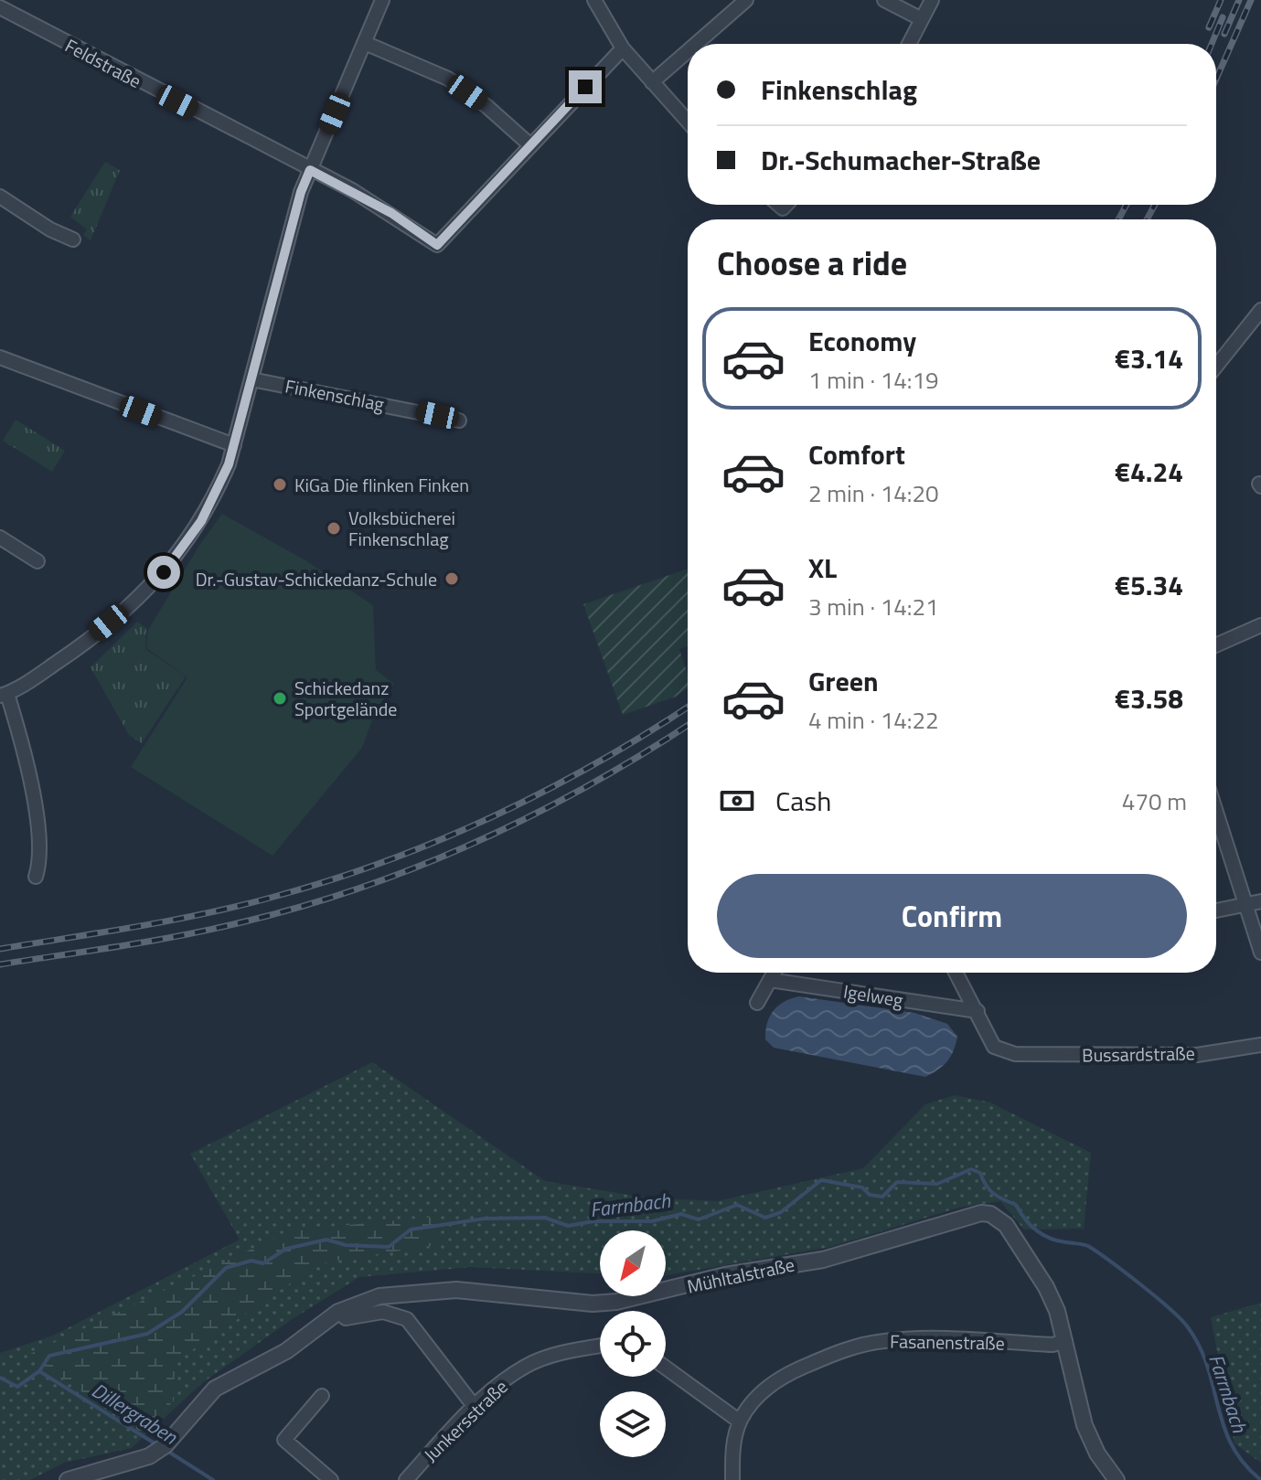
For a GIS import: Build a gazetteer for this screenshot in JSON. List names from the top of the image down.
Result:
{
  "streets": {
    "street": [
      "Feldstraße",
      "Finkenschlag",
      "Igelweg",
      "Bussardstraße",
      "Mühltalstraße",
      "Fasanenstraße",
      "Junkersstraße"
    ]
  },
  "crossings": [
    ["Igelweg", "Bussardstraße"],
    ["Mühltalstraße", "Fasanenstraße"]
  ],
  "water": ["Farrnbach", "Dillergraben"],
  "places": [
    "KiGa Die flinken Finken",
    "Volksbücherei Finkenschlag",
    "Dr.-Gustav-Schickedanz-Schule",
    "Schickedanz Sportgelände"
  ],
  "north": "bottom left",
  "page": {
    "banner": ["Finkenschlag", "Dr.-Schumacher-Straße"],
    "heading": "Choose a ride",
    "list": [
      {
        "name": "Economy",
        "note": "1 min · 14:19",
        "value": "€3.14"
      },
      {
        "name": "Comfort",
        "note": "2 min · 14:20",
        "value": "€4.24"
      },
      {
        "name": "XL",
        "note": "3 min · 14:21",
        "value": "€5.34"
      },
      {
        "name": "Green",
        "note": "4 min · 14:22",
        "value": "€3.58"
      }
    ],
    "pay": ["Cash", "470 m"],
    "buttons": "Confirm"
  }
}
